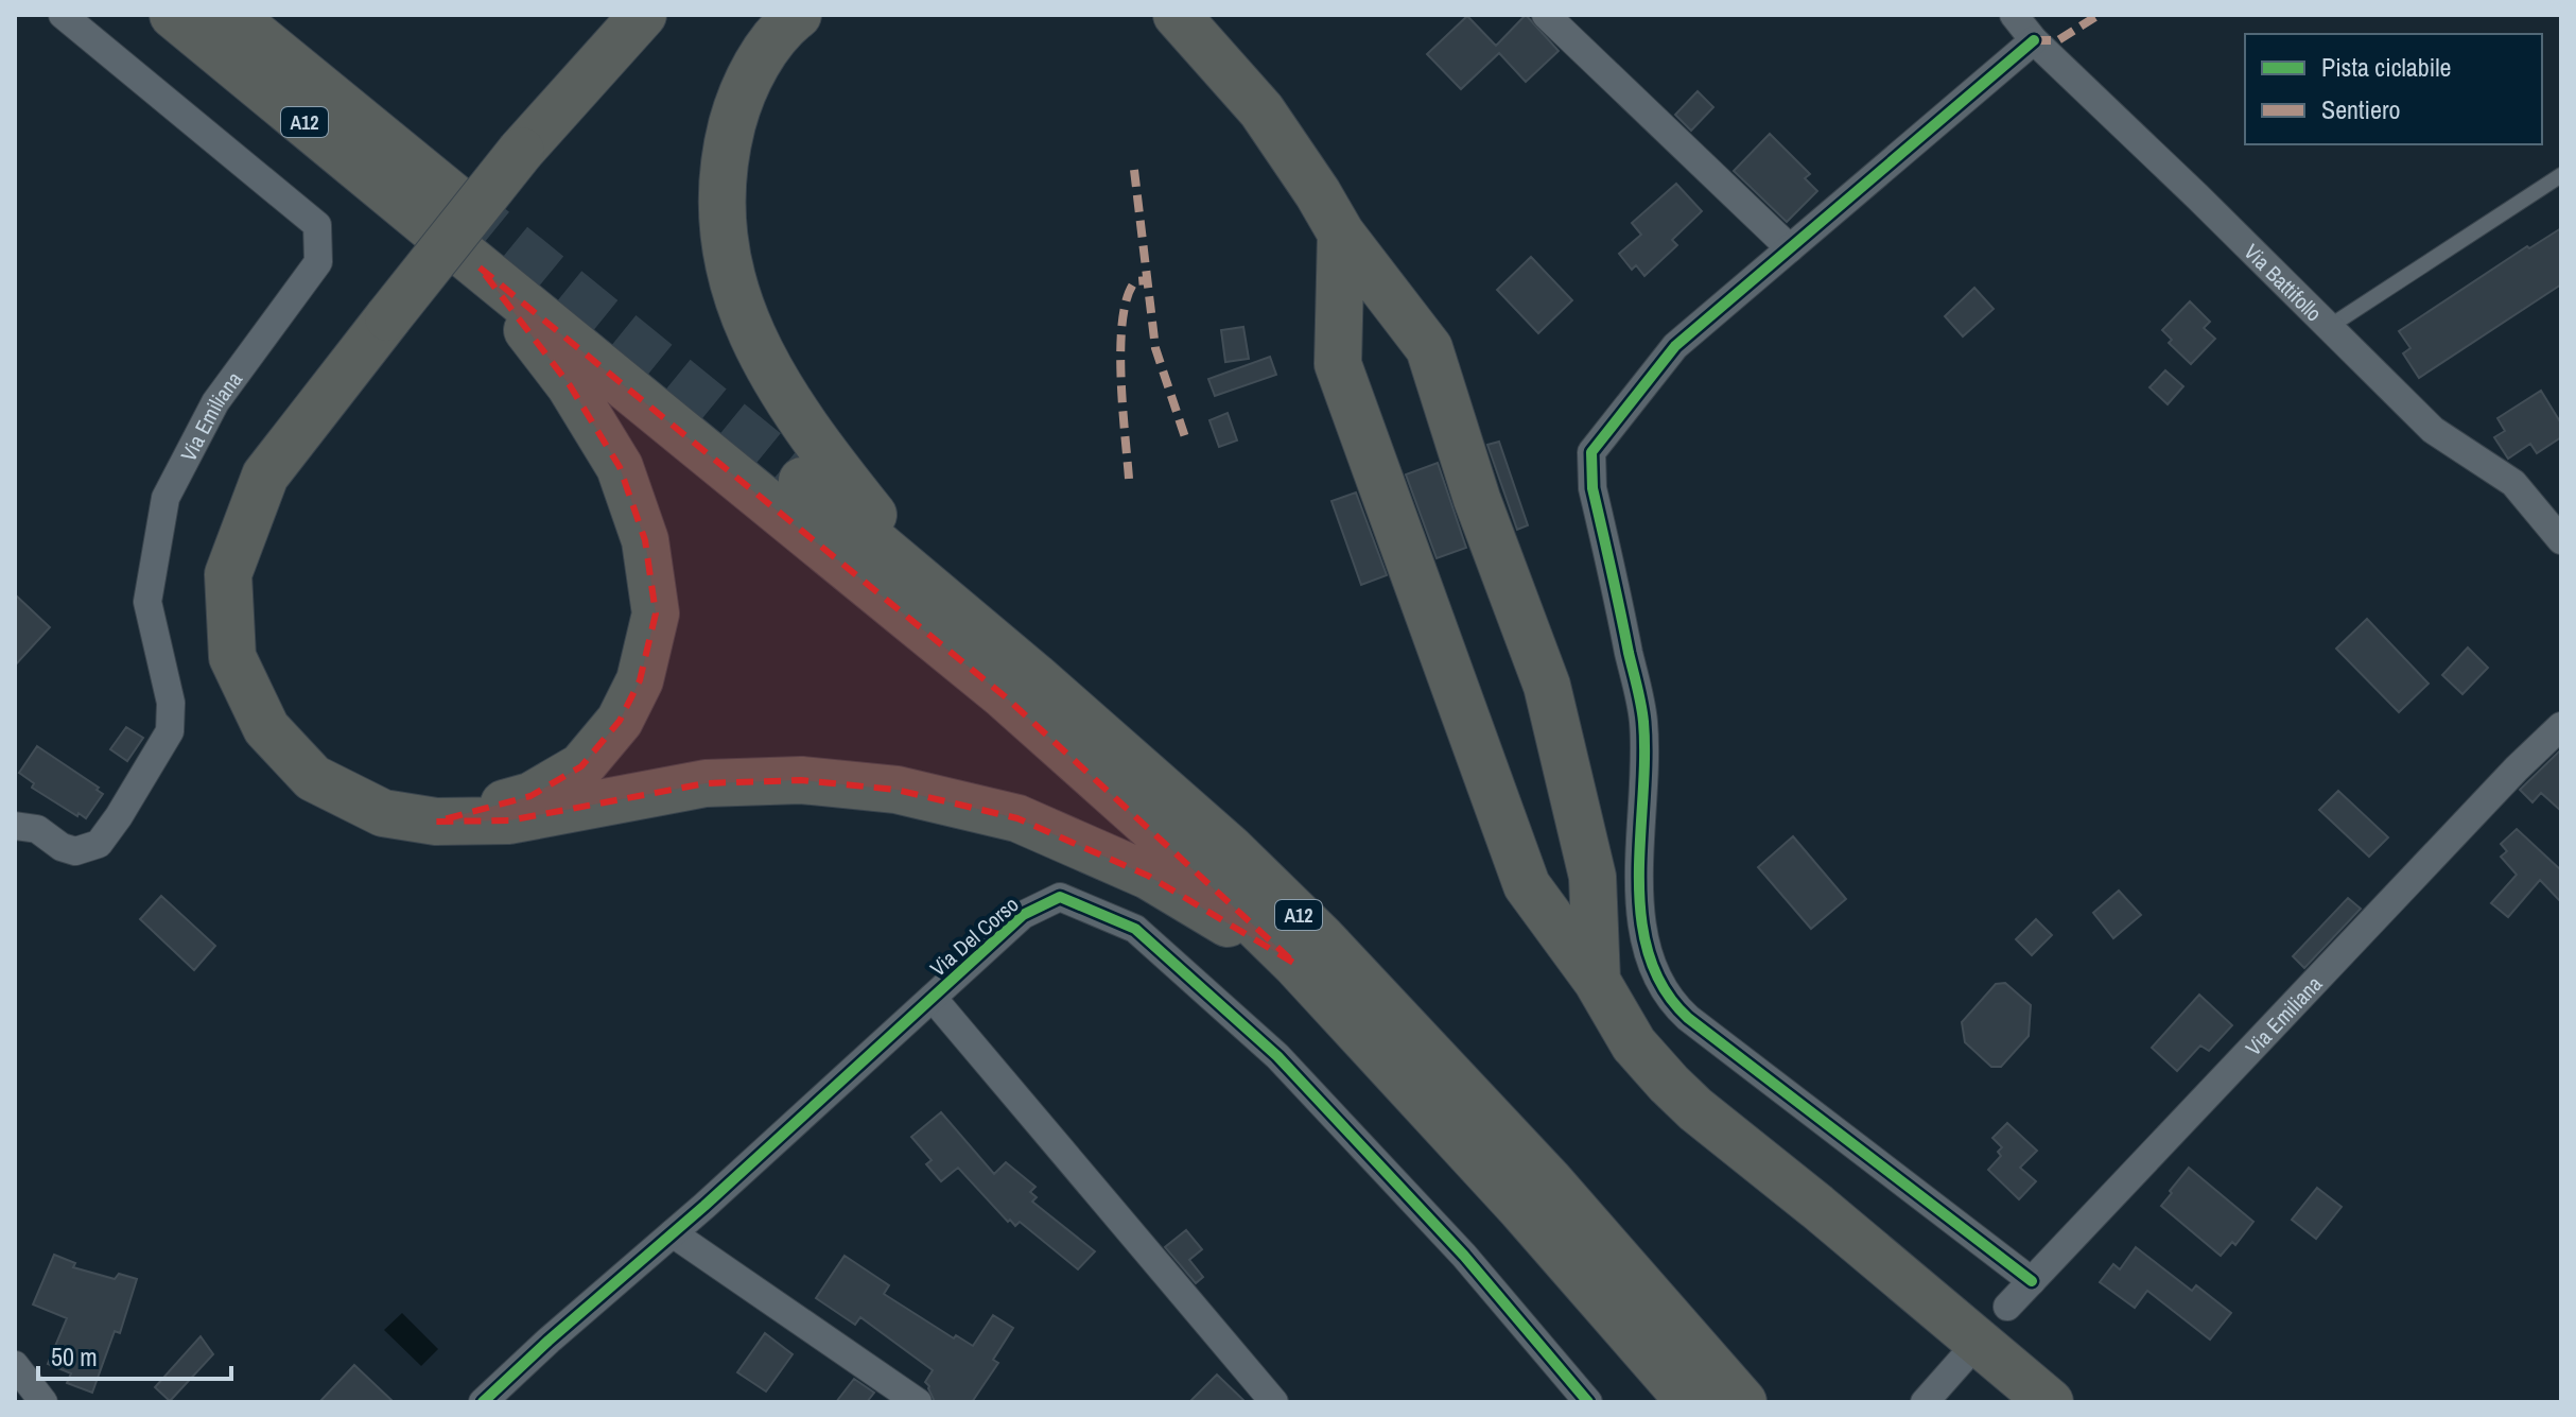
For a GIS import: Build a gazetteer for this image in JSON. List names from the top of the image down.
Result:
{
  "streets": {
    "highway": ["A12"],
    "street": ["Via Battifollo", "Via Emiliana", "Via Del Corso"]
  },
  "legend": ["Pista ciclabile", "Sentiero"],
  "scale_bar": "50 m"
}
